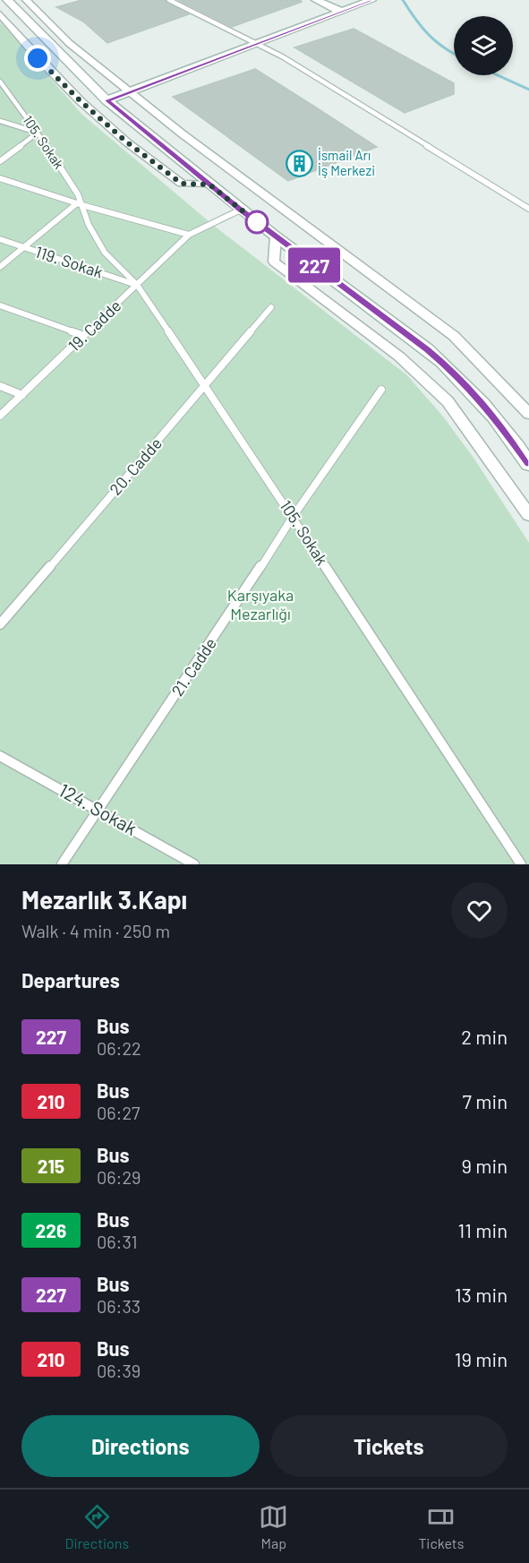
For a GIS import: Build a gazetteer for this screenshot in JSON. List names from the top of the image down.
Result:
{
  "streets": {
    "lane": [
      "105. Sokak",
      "119. Sokak",
      "19. Cadde",
      "20. Cadde",
      "21. Cadde",
      "124. Sokak"
    ]
  },
  "crossings": [
    ["105. Sokak", "119. Sokak"],
    ["105. Sokak", "19. Cadde"],
    ["105. Sokak", "20. Cadde"],
    ["105. Sokak", "21. Cadde"],
    ["119. Sokak", "19. Cadde"],
    ["21. Cadde", "124. Sokak"]
  ],
  "parks": ["Karşıyaka Mezarlığı"],
  "places": {
    "building": ["İsmail Arı İş Merkezi"]
  },
  "lines": ["bus line 227"],
  "page": {
    "on_map": "227",
    "heading": [
      ["Mezarlık 3.Kapı", "Walk · 4 min · 250 m"],
      "Departures"
    ],
    "list": [
      {
        "mark": "227",
        "name": "Bus",
        "note": "06:22",
        "value": "2 min"
      },
      {
        "mark": "210",
        "name": "Bus",
        "note": "06:27",
        "value": "7 min"
      },
      {
        "mark": "215",
        "name": "Bus",
        "note": "06:29",
        "value": "9 min"
      },
      {
        "mark": "226",
        "name": "Bus",
        "note": "06:31",
        "value": "11 min"
      },
      {
        "mark": "227",
        "name": "Bus",
        "note": "06:33",
        "value": "13 min"
      },
      {
        "mark": "210",
        "name": "Bus",
        "note": "06:39",
        "value": "19 min"
      }
    ],
    "buttons": ["Directions", "Tickets"],
    "tabs": ["Directions", "Map", "Tickets"]
  }
}
